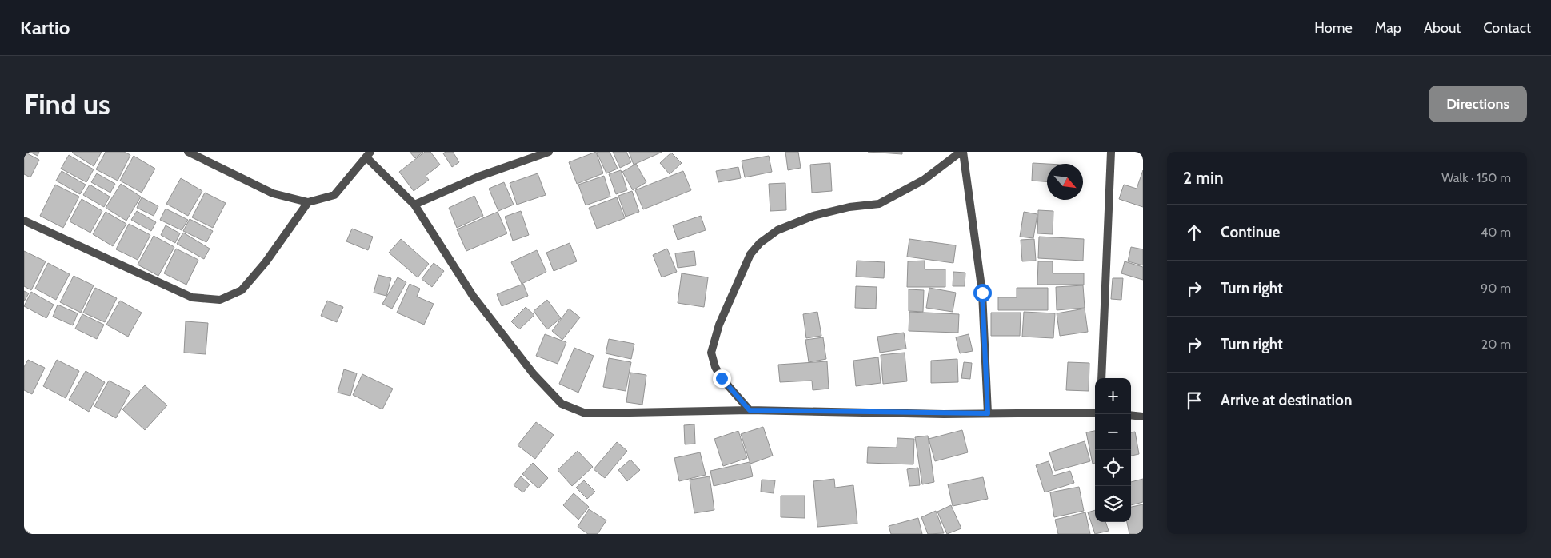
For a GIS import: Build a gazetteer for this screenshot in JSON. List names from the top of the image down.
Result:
{
  "north": "bottom right",
  "page": {
    "header": "Kartio",
    "nav": [
      "Home",
      "Map",
      "About",
      "Contact"
    ],
    "buttons": "Directions",
    "title": "Find us",
    "heading": ["2 min", "Walk · 150 m"],
    "list": [
      ["Continue", "40 m"],
      ["Turn right", "90 m"],
      ["Turn right", "20 m"],
      "Arrive at destination"
    ],
    "map_buttons": ["+", "−"]
  }
}
